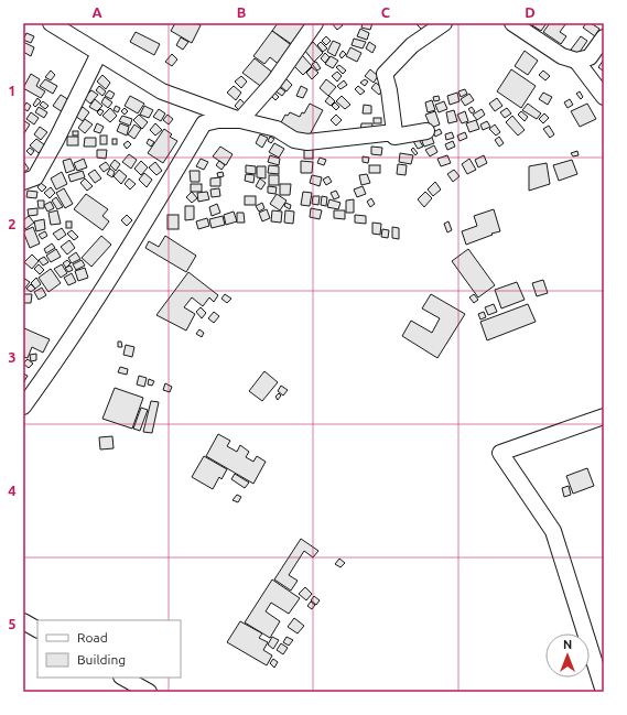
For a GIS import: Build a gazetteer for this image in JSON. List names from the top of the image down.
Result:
{
  "legend": ["Road", "Building"],
  "north": "top",
  "grid": {
    "columns": [
      "A",
      "B",
      "C",
      "D"
    ],
    "rows": [
      "1",
      "2",
      "3",
      "4",
      "5"
    ]
  }
}
